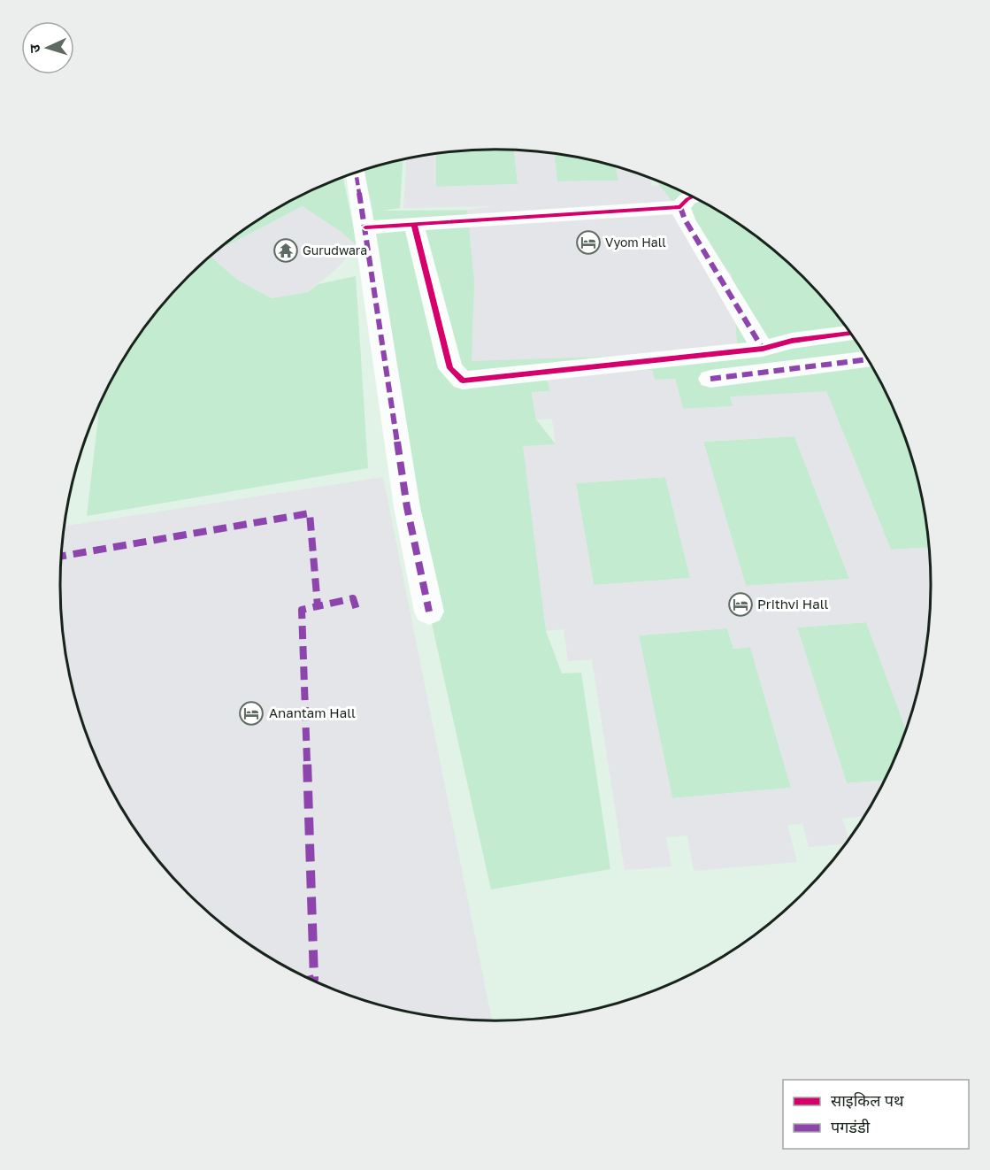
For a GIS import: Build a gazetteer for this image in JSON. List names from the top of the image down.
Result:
{
  "places": {
    "hotel": ["Vyom Hall", "Prithvi Hall", "Anantam Hall"],
    "temple": ["Gurudwara"]
  },
  "legend": ["साइकिल पथ", "पगडंडी"],
  "north": "left"
}
